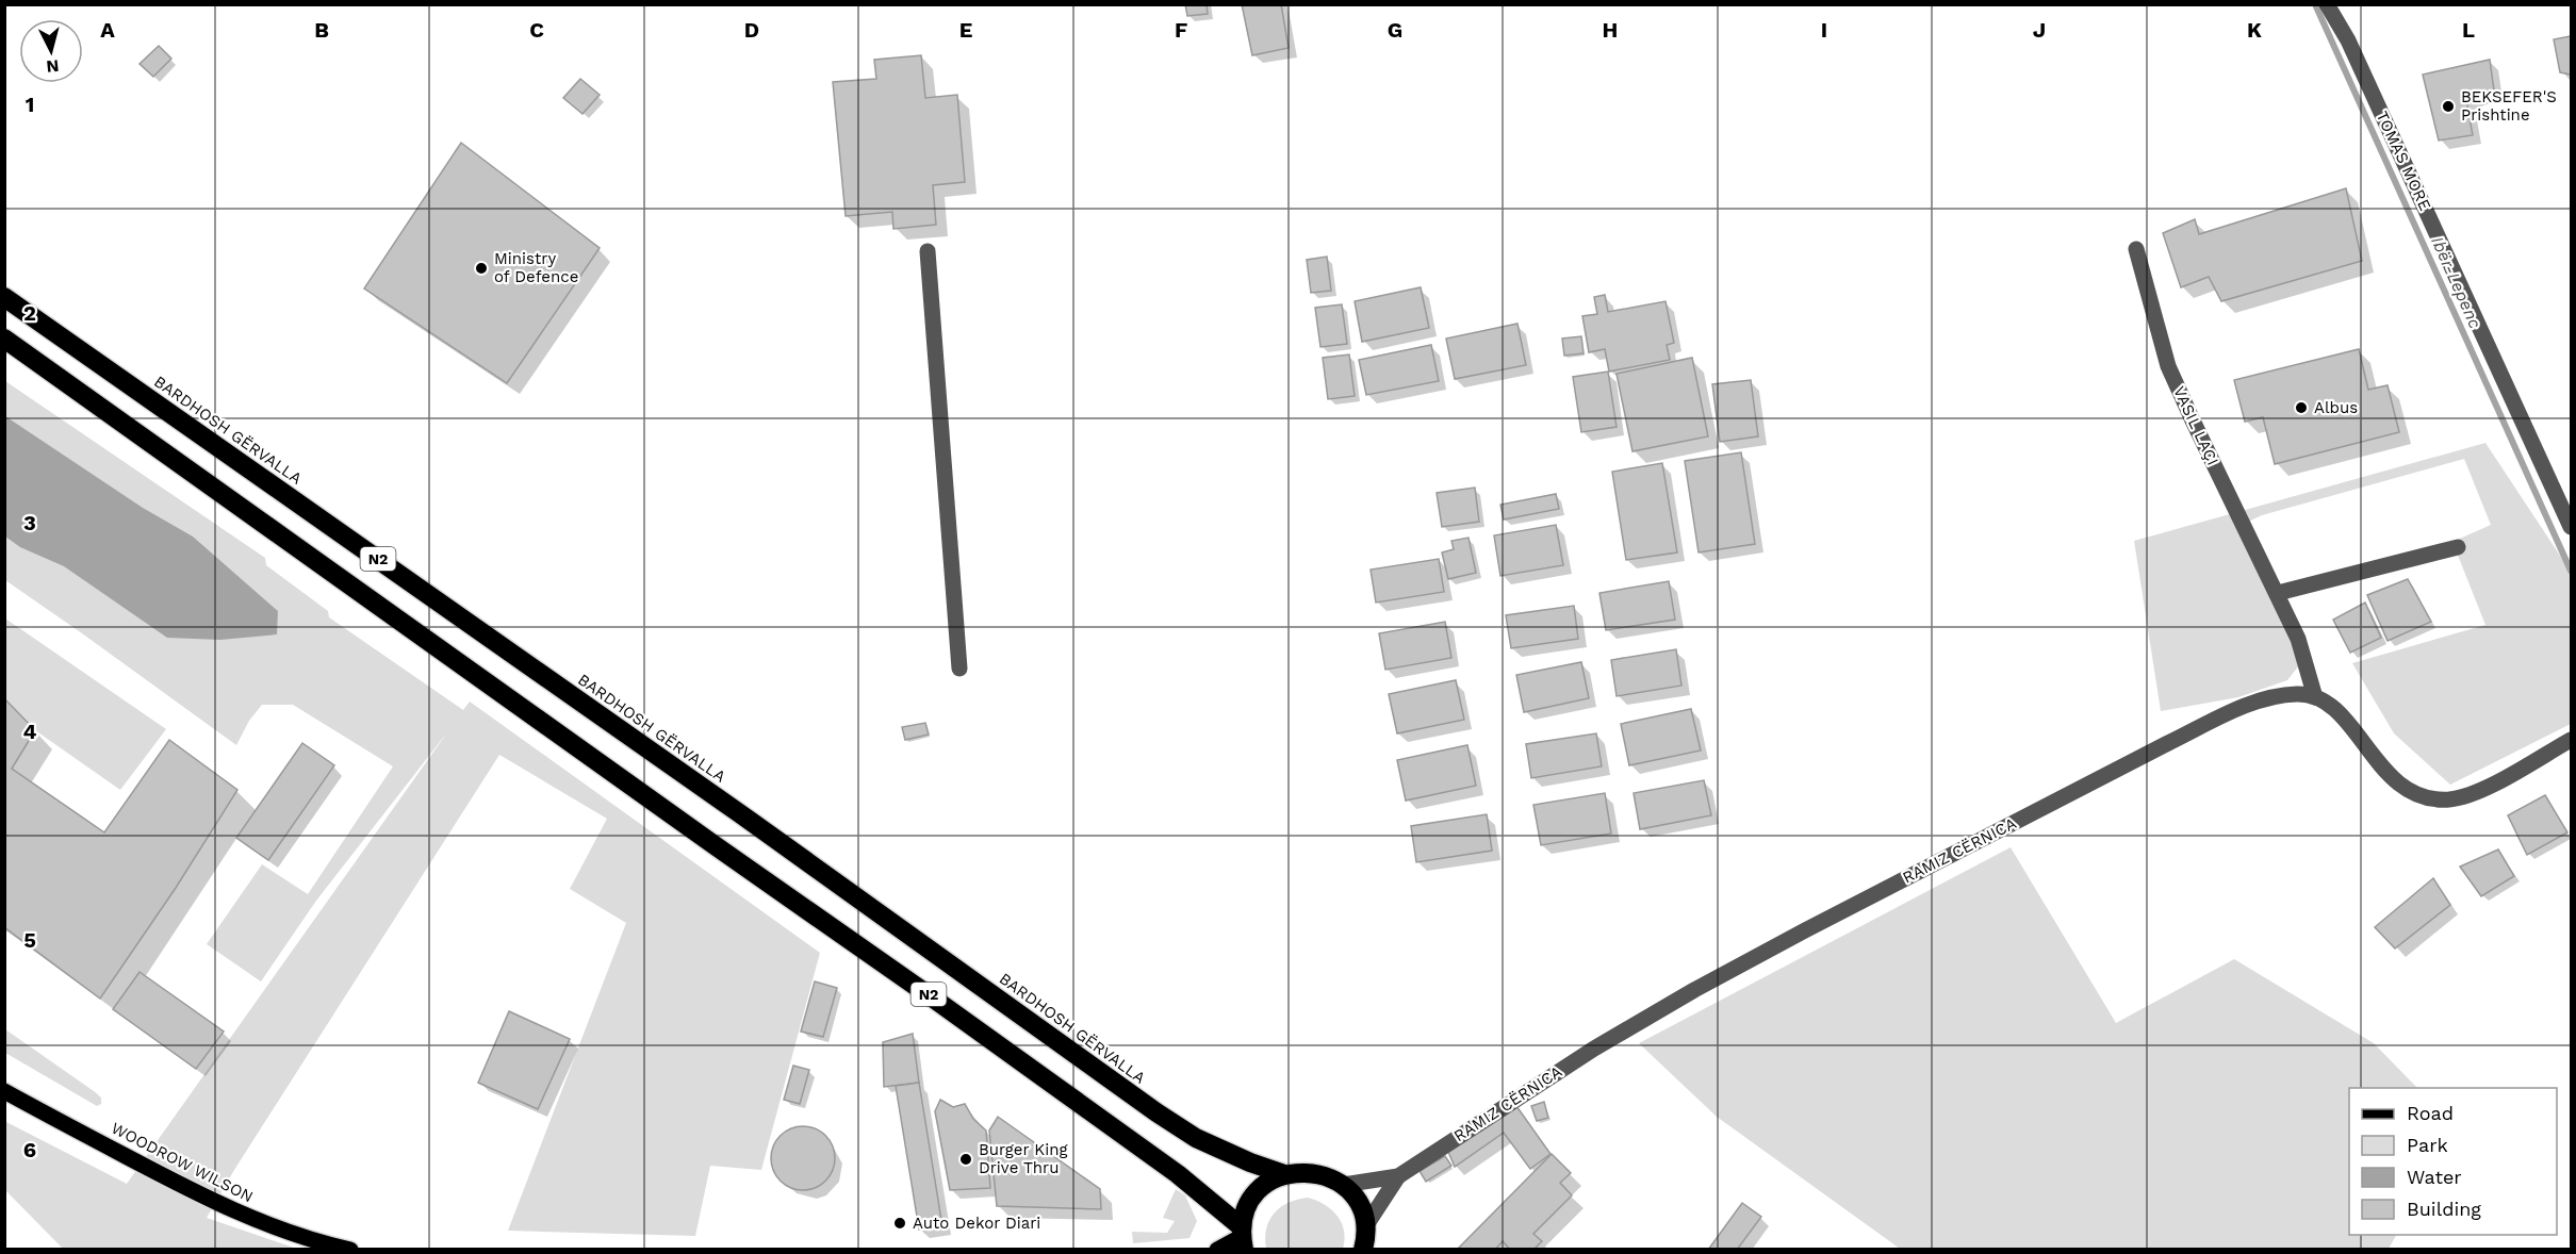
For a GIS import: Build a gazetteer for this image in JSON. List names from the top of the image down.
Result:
{
  "streets": {
    "highway": ["BARDHOSH GËRVALLA", "N2"],
    "main road": ["WOODROW WILSON"],
    "street": ["TOMAS MORE", "VASIL LAÇI", "RAMIZ CËRNICA"]
  },
  "crossings": [
    ["VASIL LAÇI", "RAMIZ CËRNICA"],
    ["BARDHOSH GËRVALLA", "N2"],
    ["N2", "RAMIZ CËRNICA"]
  ],
  "water": ["Ibër-Lepenc"],
  "places": [
    "BEKSEFER'S Prishtine",
    "Ministry of Defence",
    "Albus",
    "Burger King Drive Thru",
    "Auto Dekor Diari"
  ],
  "legend": [
    "Road",
    "Park",
    "Water",
    "Building"
  ],
  "north": "bottom",
  "grid": {
    "columns": [
      "A",
      "B",
      "C",
      "D",
      "E",
      "F",
      "G",
      "H",
      "I",
      "J",
      "K",
      "L"
    ],
    "rows": [
      "1",
      "2",
      "3",
      "4",
      "5",
      "6"
    ]
  }
}
